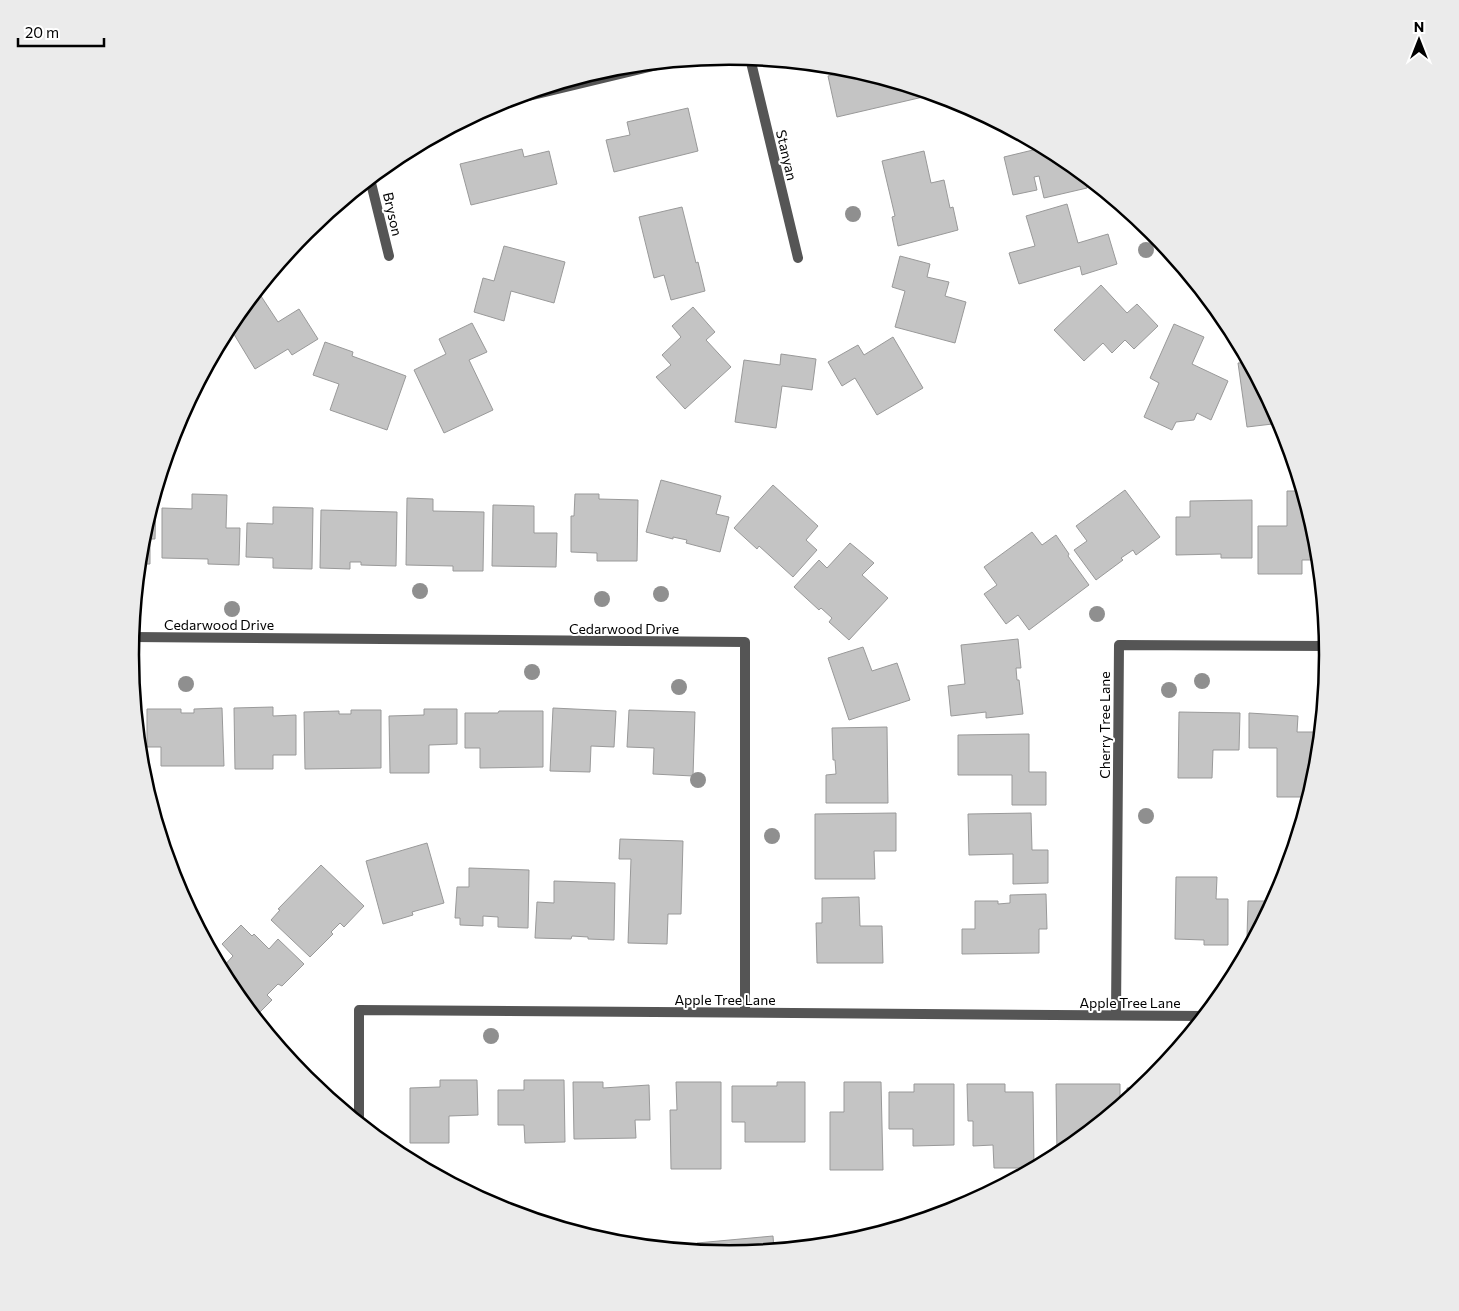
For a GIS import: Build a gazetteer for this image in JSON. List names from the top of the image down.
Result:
{
  "streets": {
    "street": [
      "Stanyan",
      "Bryson",
      "Cedarwood Drive",
      "Cherry Tree Lane",
      "Apple Tree Lane"
    ]
  },
  "crossings": [
    ["Cedarwood Drive", "Apple Tree Lane"],
    ["Cherry Tree Lane", "Apple Tree Lane"]
  ],
  "scale_bar": "20 m",
  "north": "top"
}
